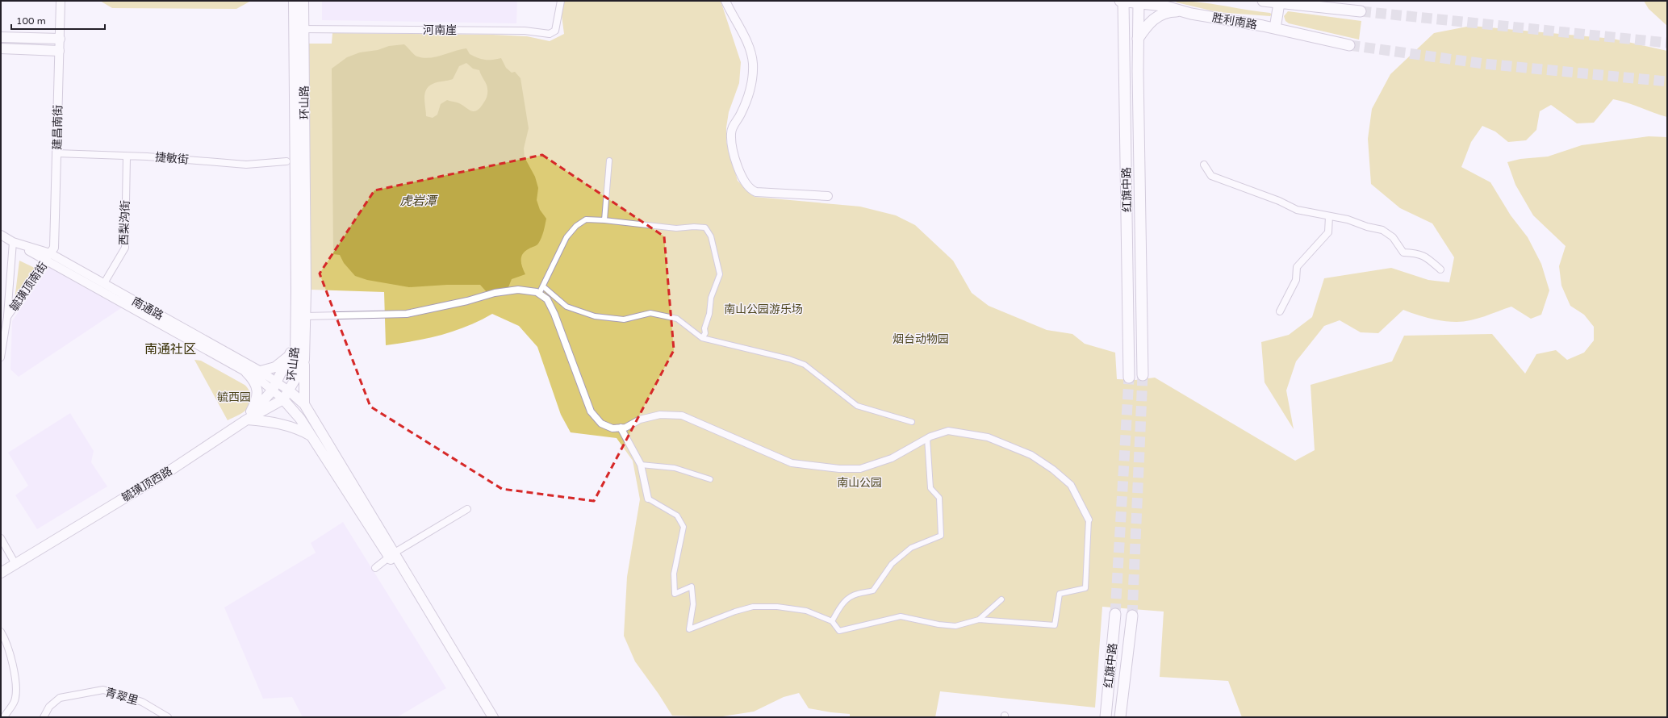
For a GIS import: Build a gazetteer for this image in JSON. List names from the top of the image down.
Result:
{
  "streets": {
    "main road": [
      "胜利南路",
      "环山路",
      "红旗中路",
      "毓璜顶西路"
    ],
    "street": [
      "河南崖",
      "建昌南街",
      "捷敏街",
      "西梨沟街",
      "毓璜顶南街",
      "南通路",
      "青翠里"
    ]
  },
  "crossings": [
    ["胜利南路", "红旗中路"],
    ["河南崖", "环山路"],
    ["环山路", "南通路"],
    ["环山路", "毓璜顶西路"],
    ["建昌南街", "捷敏街"],
    ["建昌南街", "毓璜顶南街"],
    ["建昌南街", "南通路"],
    ["捷敏街", "西梨沟街"],
    ["西梨沟街", "南通路"],
    ["毓璜顶南街", "南通路"],
    ["南通路", "毓璜顶西路"]
  ],
  "districts": ["南通社区"],
  "water": ["虎岩潭"],
  "parks": [
    "南山公园游乐场",
    "烟台动物园",
    "毓西园",
    "南山公园"
  ],
  "scale_bar": "100 m"
}
